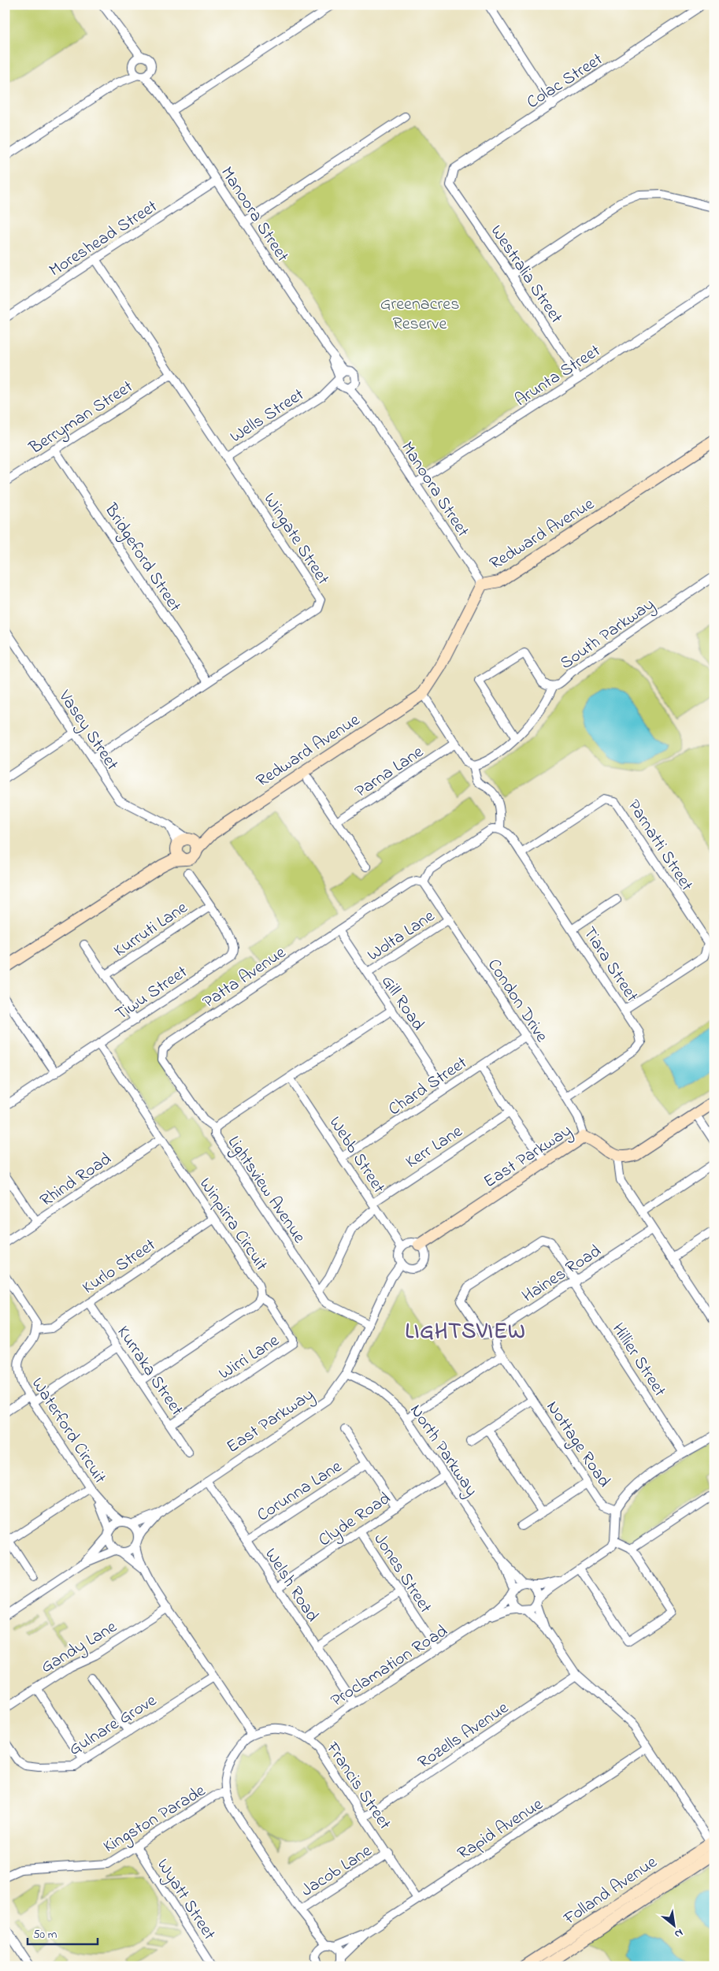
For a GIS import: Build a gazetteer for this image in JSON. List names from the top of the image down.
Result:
{
  "streets": {
    "street": [
      "Colac Street",
      "Manoora Street",
      "Moreshead Street",
      "Westralia Street",
      "Arunta Street",
      "Wells Street",
      "Berryman Street",
      "Redward Avenue",
      "Wingate Street",
      "Bridgeford Street",
      "South Parkway",
      "Vasey Street",
      "Parna Lane",
      "Parnatti Street",
      "Kurruti Lane",
      "Wolta Lane",
      "Tiara Street",
      "Patta Avenue",
      "Tiwu Street",
      "Condon Drive",
      "Gill Road",
      "Chard Street",
      "Kerr Lane",
      "Webb Street",
      "East Parkway",
      "Rhind Road",
      "Lightsview Avenue",
      "Winpirra Circuit",
      "Kurlo Street",
      "Haines Road",
      "Wirri Lane",
      "Hillier Street",
      "Kurraka Street",
      "Waterford Circuit",
      "Nottage Road",
      "North Parkway",
      "Corunna Lane",
      "Clyde Road",
      "Jones Street",
      "Welsh Road",
      "Gandy Lane",
      "Proclamation Road",
      "Gulnare Grove",
      "Rozells Avenue",
      "Francis Street",
      "Kingston Parade",
      "Rapid Avenue",
      "Jacob Lane",
      "Folland Avenue",
      "Wyatt Street"
    ]
  },
  "crossings": [
    ["Colac Street", "Westralia Street"],
    ["Manoora Street", "Moreshead Street"],
    ["Manoora Street", "Arunta Street"],
    ["Manoora Street", "Wells Street"],
    ["Manoora Street", "Redward Avenue"],
    ["Moreshead Street", "Wingate Street"],
    ["Westralia Street", "Arunta Street"],
    ["Wells Street", "Wingate Street"],
    ["Berryman Street", "Wingate Street"],
    ["Berryman Street", "Bridgeford Street"],
    ["Redward Avenue", "Vasey Street"],
    ["Wingate Street", "Bridgeford Street"],
    ["Wingate Street", "Vasey Street"],
    ["Parnatti Street", "Tiara Street"],
    ["Kurruti Lane", "Tiwu Street"],
    ["Wolta Lane", "Condon Drive"],
    ["Wolta Lane", "Gill Road"],
    ["Tiara Street", "Condon Drive"],
    ["Patta Avenue", "Condon Drive"],
    ["Patta Avenue", "Gill Road"],
    ["Patta Avenue", "Lightsview Avenue"],
    ["Tiwu Street", "Winpirra Circuit"],
    ["Condon Drive", "Chard Street"],
    ["Condon Drive", "East Parkway"],
    ["Gill Road", "Chard Street"],
    ["Gill Road", "Lightsview Avenue"],
    ["Chard Street", "Webb Street"],
    ["Kerr Lane", "Webb Street"],
    ["Kerr Lane", "Lightsview Avenue"],
    ["Webb Street", "East Parkway"],
    ["Webb Street", "Lightsview Avenue"],
    ["East Parkway", "Lightsview Avenue"],
    ["East Parkway", "Waterford Circuit"],
    ["East Parkway", "North Parkway"],
    ["East Parkway", "Welsh Road"],
    ["Rhind Road", "Winpirra Circuit"],
    ["Winpirra Circuit", "Kurlo Street"],
    ["Winpirra Circuit", "Wirri Lane"],
    ["Winpirra Circuit", "Kurraka Street"],
    ["Kurlo Street", "Kurraka Street"],
    ["Kurlo Street", "Waterford Circuit"],
    ["Haines Road", "Hillier Street"],
    ["Haines Road", "Nottage Road"],
    ["Wirri Lane", "Kurraka Street"],
    ["North Parkway", "Clyde Road"],
    ["North Parkway", "Proclamation Road"],
    ["Corunna Lane", "Welsh Road"],
    ["Clyde Road", "Jones Street"],
    ["Clyde Road", "Welsh Road"],
    ["Jones Street", "Proclamation Road"],
    ["Welsh Road", "Proclamation Road"],
    ["Proclamation Road", "Francis Street"],
    ["Rozells Avenue", "Francis Street"],
    ["Francis Street", "Rapid Avenue"],
    ["Francis Street", "Jacob Lane"],
    ["Kingston Parade", "Wyatt Street"]
  ],
  "districts": ["LIGHTSVIEW"],
  "parks": ["Greenacres Reserve"],
  "scale_bar": "50 m",
  "north": "bottom right"
}
